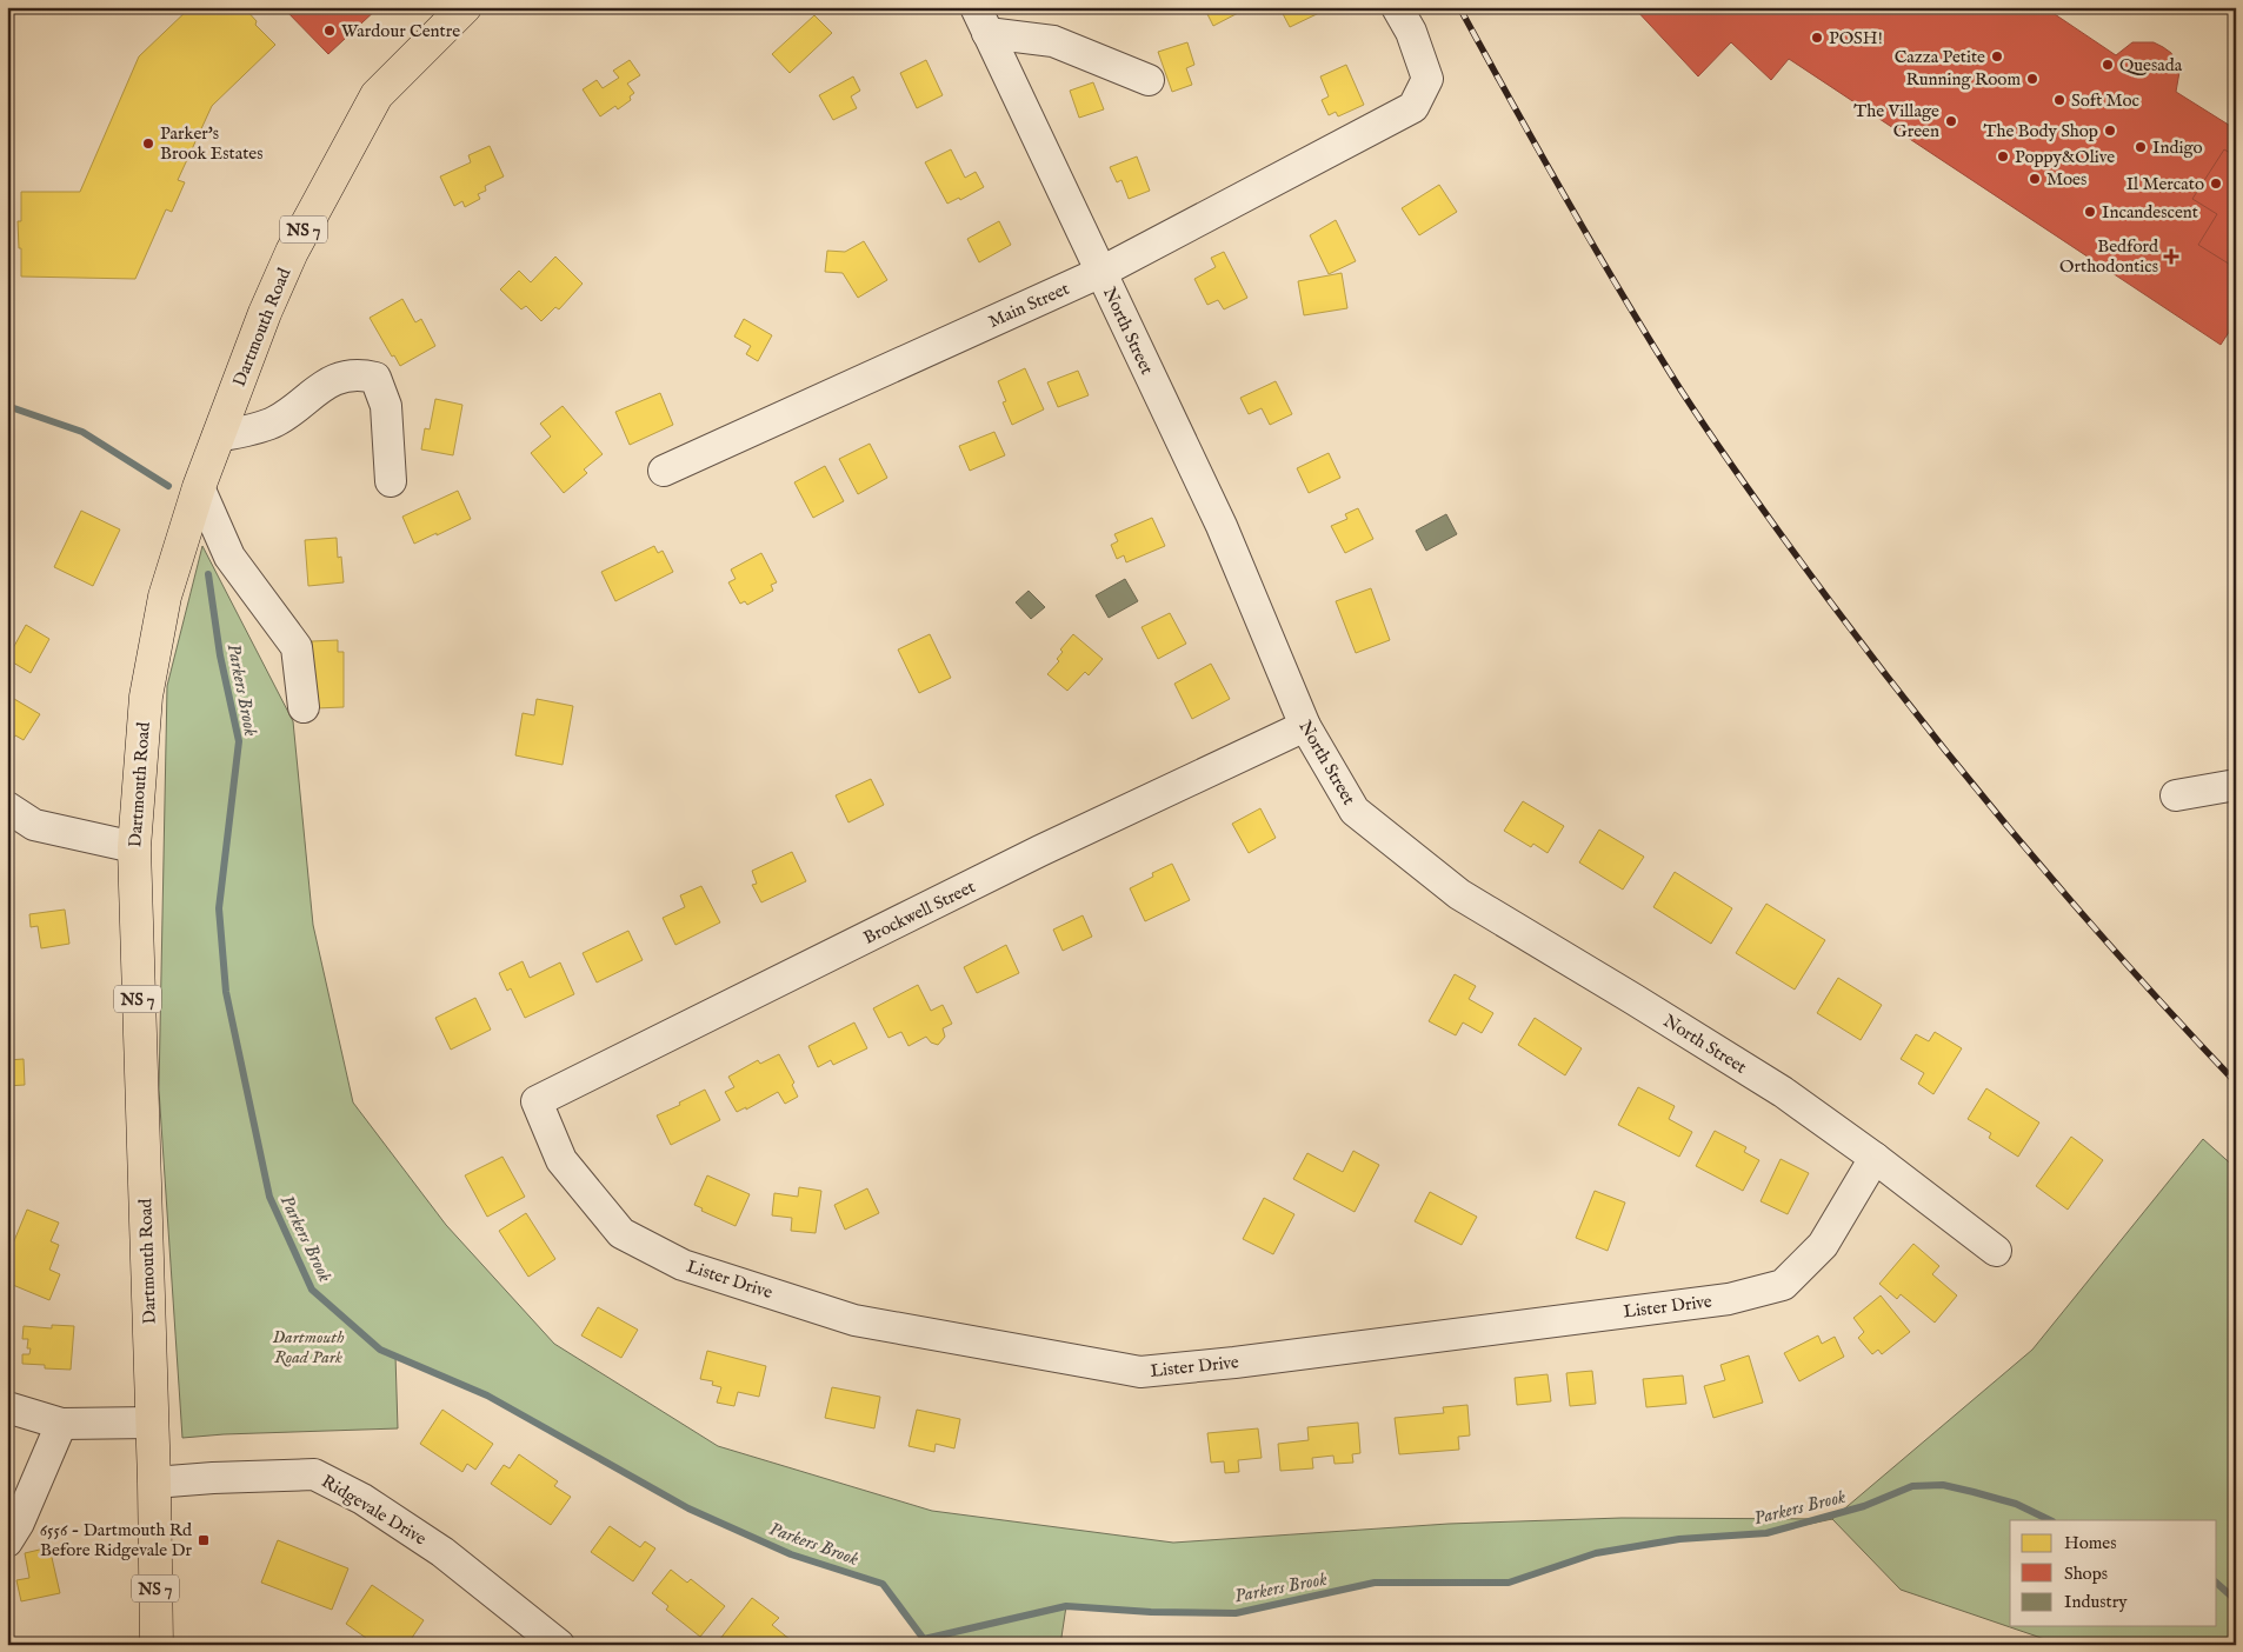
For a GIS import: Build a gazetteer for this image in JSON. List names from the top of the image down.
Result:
{
  "streets": {
    "main road": ["NS 7", "Dartmouth Road"],
    "street": [
      "Main Street",
      "North Street",
      "Brockwell Street",
      "Lister Drive",
      "Ridgevale Drive"
    ]
  },
  "crossings": [
    ["Main Street", "North Street"],
    ["Dartmouth Road", "Ridgevale Drive"],
    ["North Street", "Brockwell Street"],
    ["North Street", "Lister Drive"],
    ["Brockwell Street", "Lister Drive"]
  ],
  "water": ["Parkers Brook"],
  "parks": ["Dartmouth Road Park"],
  "places": {
    "other": [
      "Wardour Centre",
      "POSH!",
      "Cazza Petite",
      "Quesada",
      "Running Room",
      "Soft Moc",
      "The Village Green",
      "The Body Shop",
      "Parker's Brook Estates",
      "Indigo",
      "Poppy&Olive",
      "Moes",
      "Il Mercato",
      "Incandescent"
    ],
    "health": ["Bedford Orthodontics"],
    "transit": ["6556 - Dartmouth Rd Before Ridgevale Dr"]
  },
  "legend": ["Homes", "Shops", "Industry"]
}
